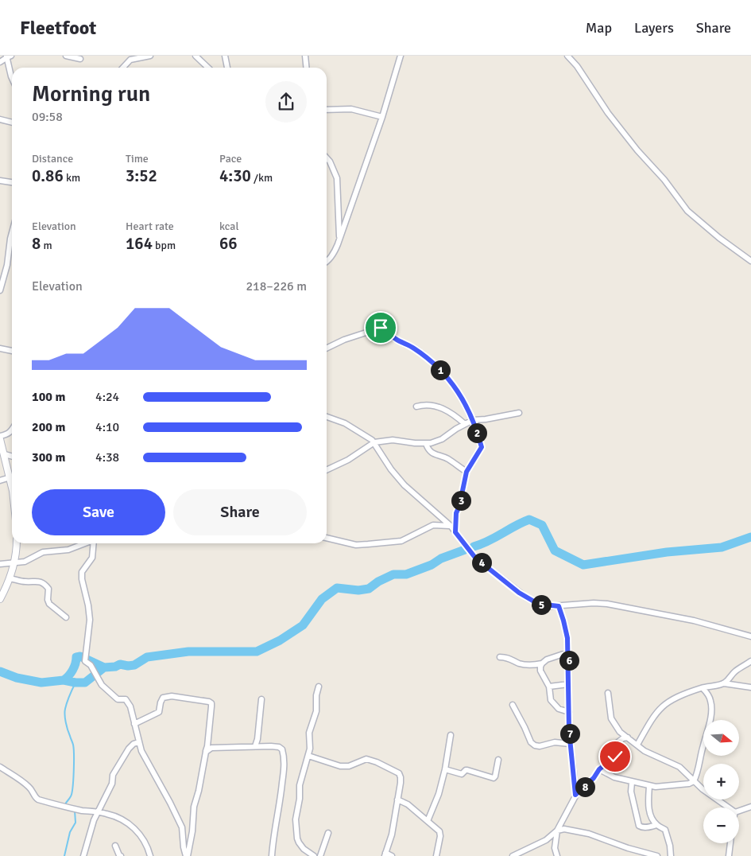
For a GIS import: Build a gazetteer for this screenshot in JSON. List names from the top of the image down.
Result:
{
  "north": "right",
  "page": {
    "header": "Fleetfoot",
    "nav": ["Map", "Layers", "Share"],
    "heading": ["Morning run", "09:58"],
    "stats": [
      ["Distance", "0.86 km"],
      ["Time", "3:52"],
      ["Pace", "4:30 /km"],
      ["Elevation", "8 m"],
      ["Heart rate", "164 bpm"],
      ["kcal", "66"]
    ],
    "chart": ["Elevation", "218–226 m"],
    "pins": [
      "1",
      "2",
      "3",
      "4",
      "5",
      "6",
      "7",
      "8"
    ],
    "list": [
      {
        "name": "100 m",
        "note": "4:24"
      },
      {
        "name": "200 m",
        "note": "4:10"
      },
      {
        "name": "300 m",
        "note": "4:38"
      }
    ],
    "buttons": ["Save", "Share"],
    "map_buttons": ["+", "−"]
  }
}
